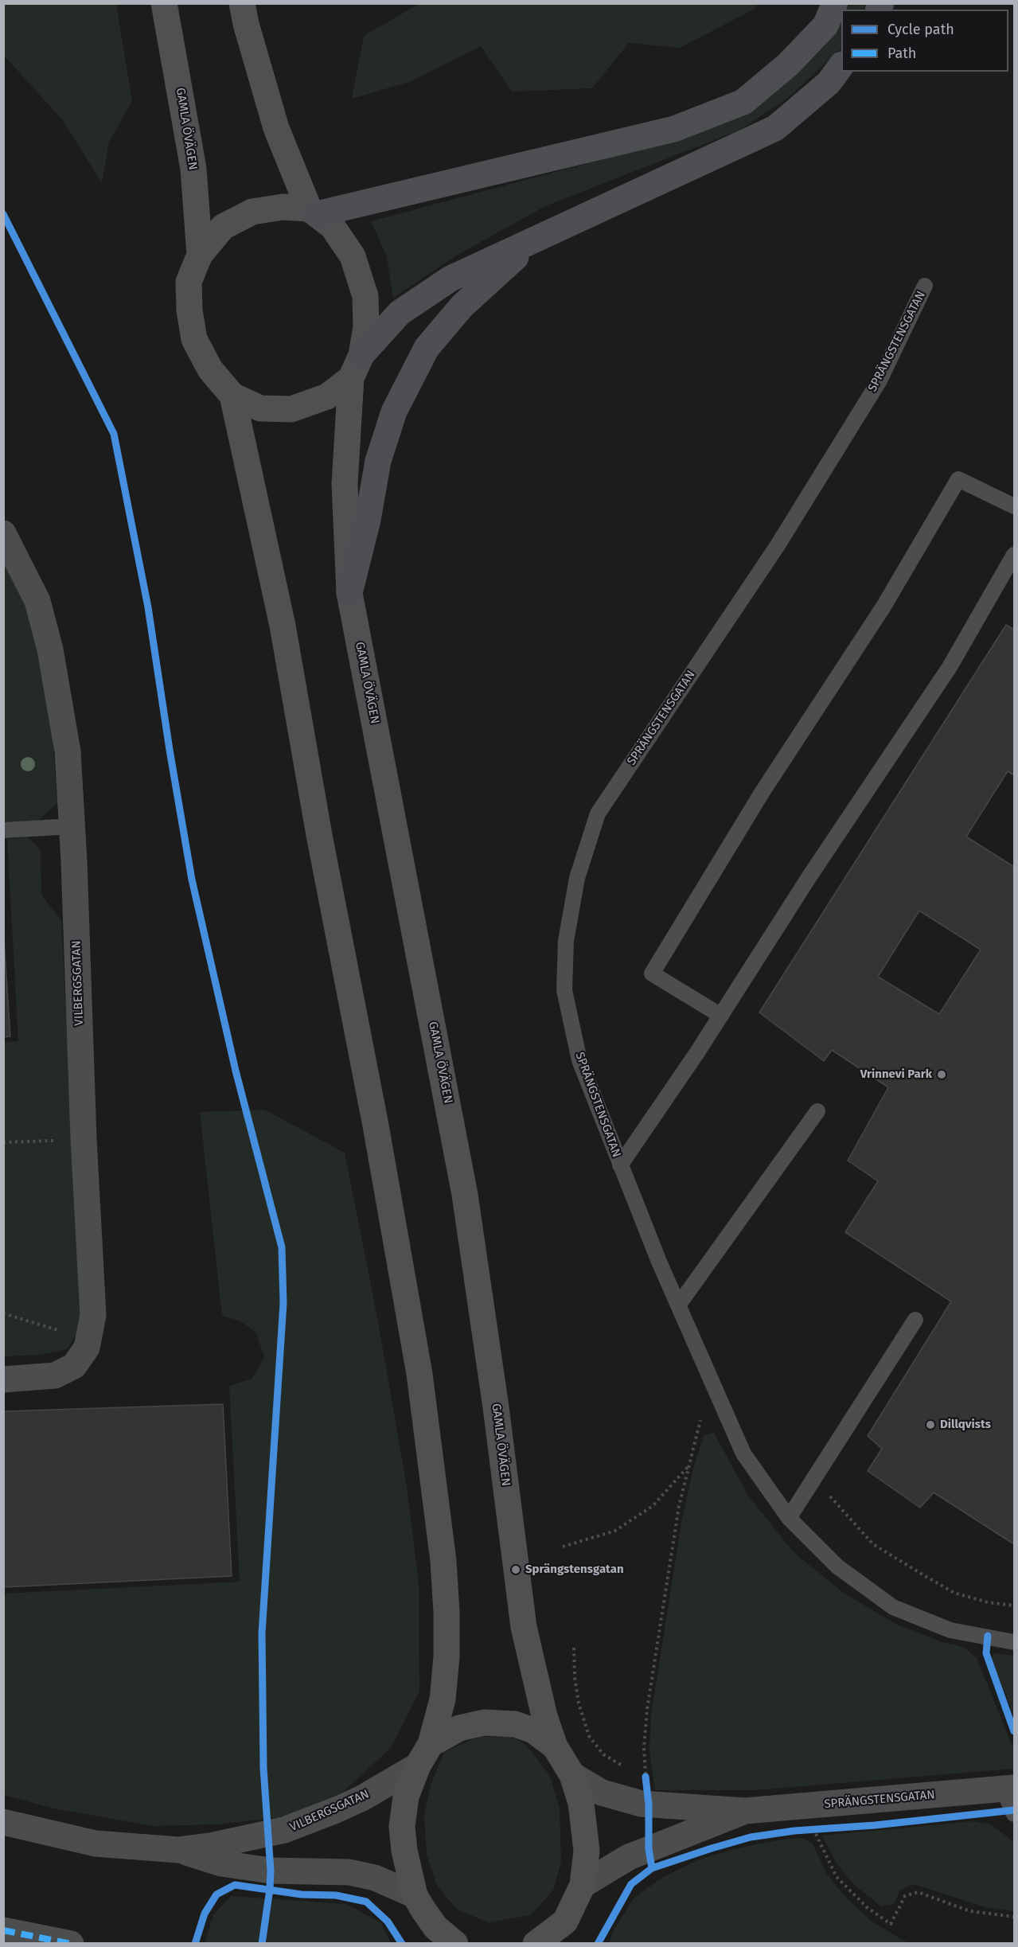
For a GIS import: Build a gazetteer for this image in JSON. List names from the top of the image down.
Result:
{
  "streets": {
    "main road": ["GAMLA ÖVÄGEN"],
    "street": ["SPRÄNGSTENSGATAN", "VILBERGSGATAN"]
  },
  "places": ["Vrinnevi Park", "Dillqvists", "Sprängstensgatan"],
  "legend": ["Cycle path", "Path"]
}
